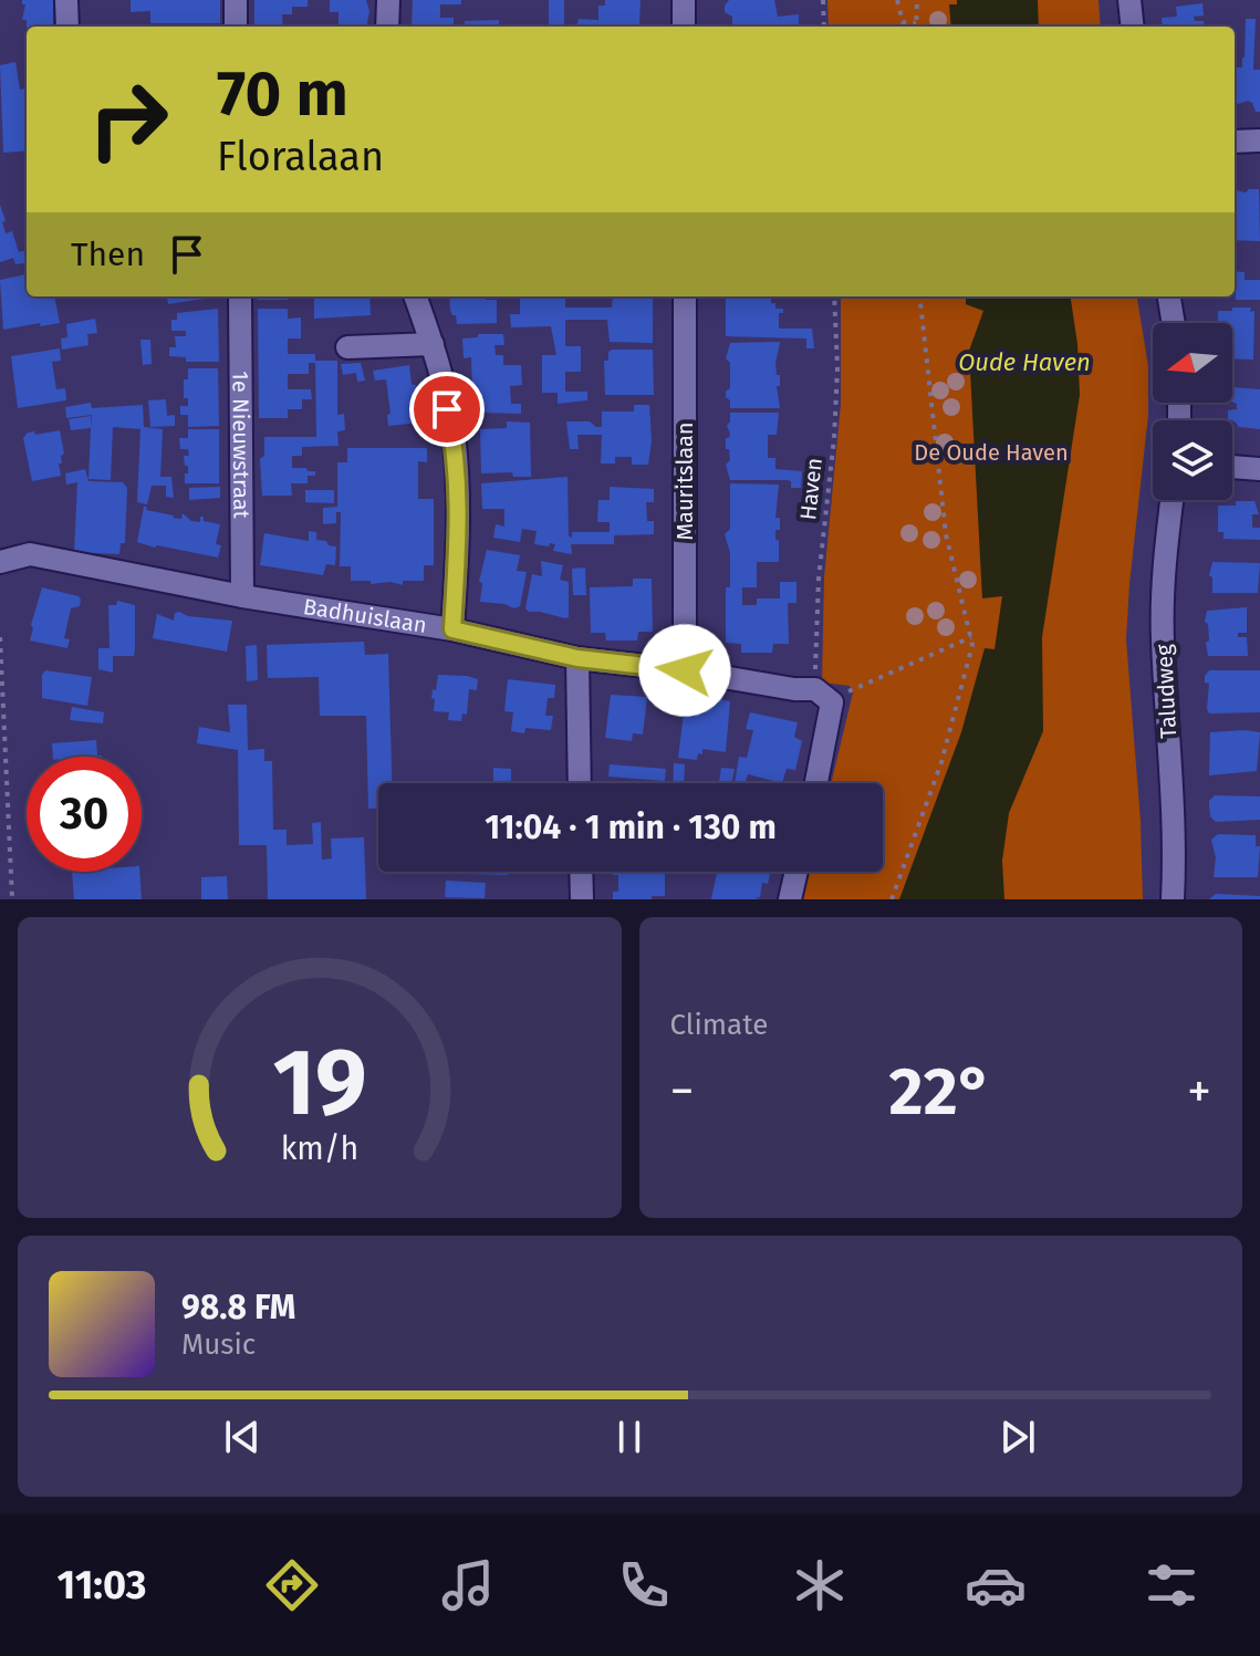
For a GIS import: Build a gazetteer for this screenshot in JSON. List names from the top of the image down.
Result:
{
  "streets": {
    "street": [
      "1e Nieuwstraat",
      "Mauritslaan",
      "Badhuislaan",
      "Taludweg"
    ],
    "path": ["Haven"]
  },
  "crossings": [
    ["1e Nieuwstraat", "Badhuislaan"],
    ["Mauritslaan", "Badhuislaan"],
    ["Haven", "Badhuislaan"]
  ],
  "water": ["Oude Haven"],
  "parks": ["De Oude Haven"],
  "north": "left",
  "page": {
    "turn": ["70 m", "Floralaan"],
    "then": "Then",
    "limit": "30",
    "trip": "11:04 · 1 min · 130 m",
    "tile": "Climate",
    "heat": ["−", "22°", "+"],
    "song": ["98.8 FM", "Music"],
    "tabs": "11:03",
    "gauge": ["19", "km/h"]
  }
}
